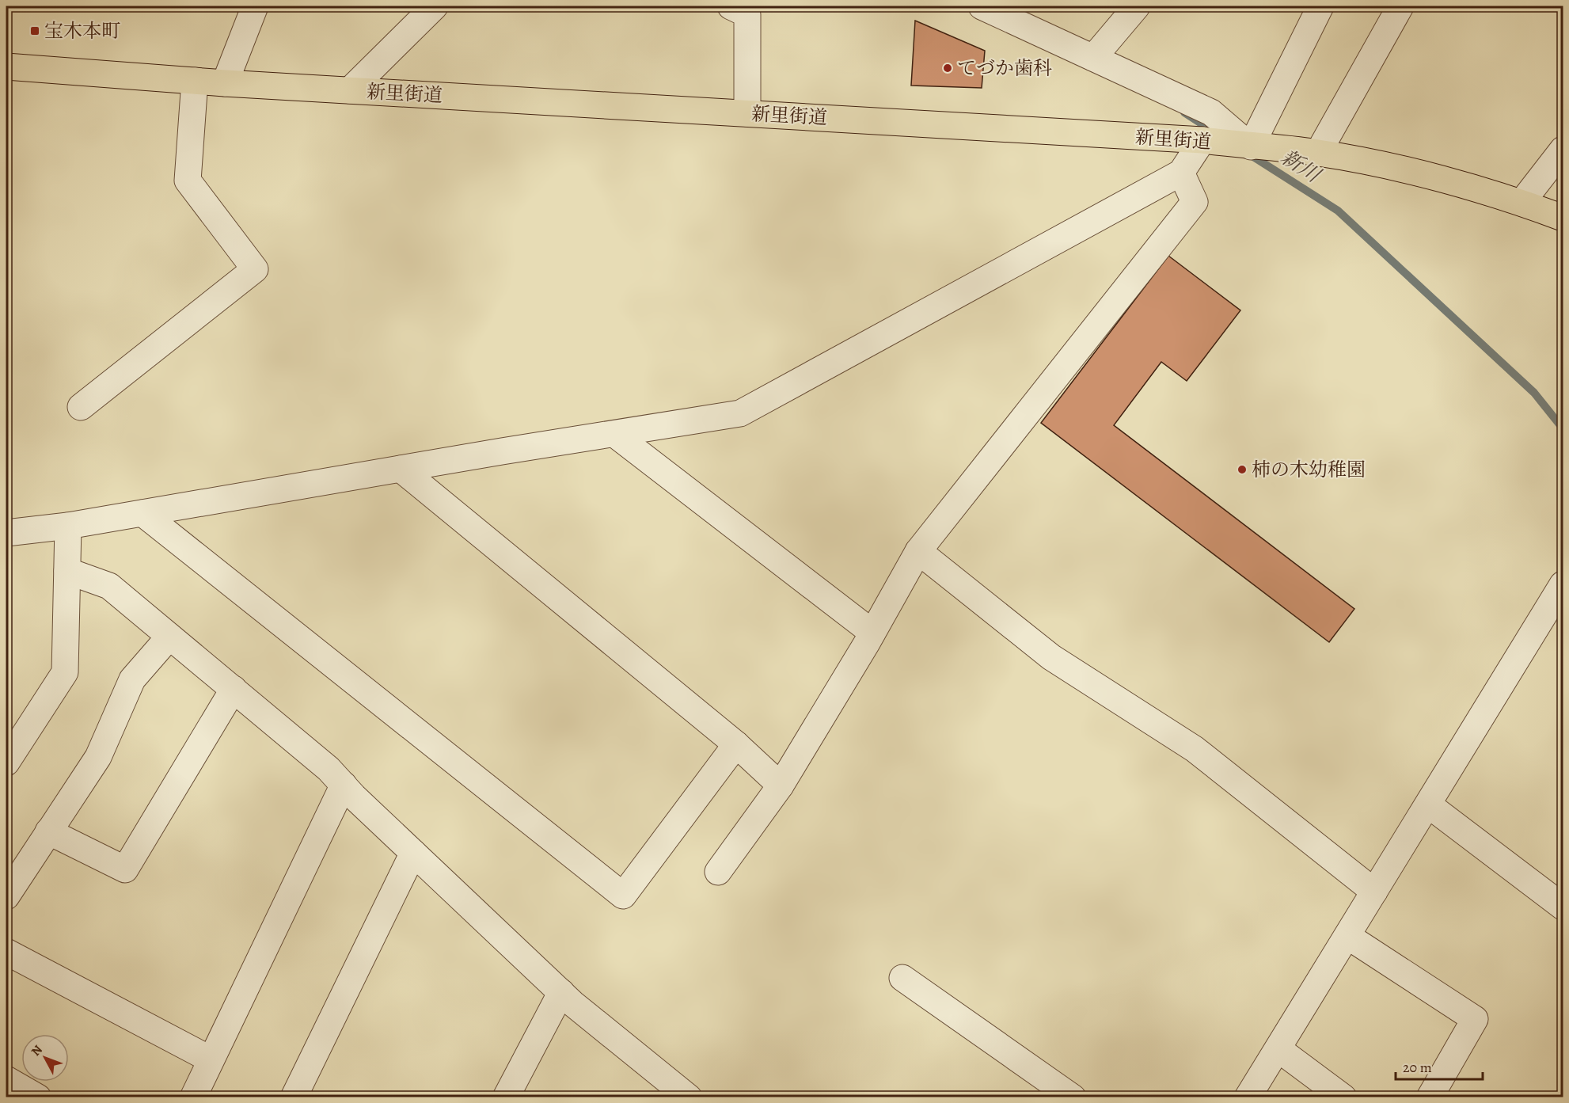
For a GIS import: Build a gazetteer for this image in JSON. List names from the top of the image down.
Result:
{
  "streets": {
    "main road": ["新里街道"]
  },
  "water": ["新川"],
  "places": {
    "transit": ["宝木本町"],
    "other": ["てづか歯科", "柿の木幼稚園"]
  },
  "scale_bar": "20 m",
  "north": "top left"
}
